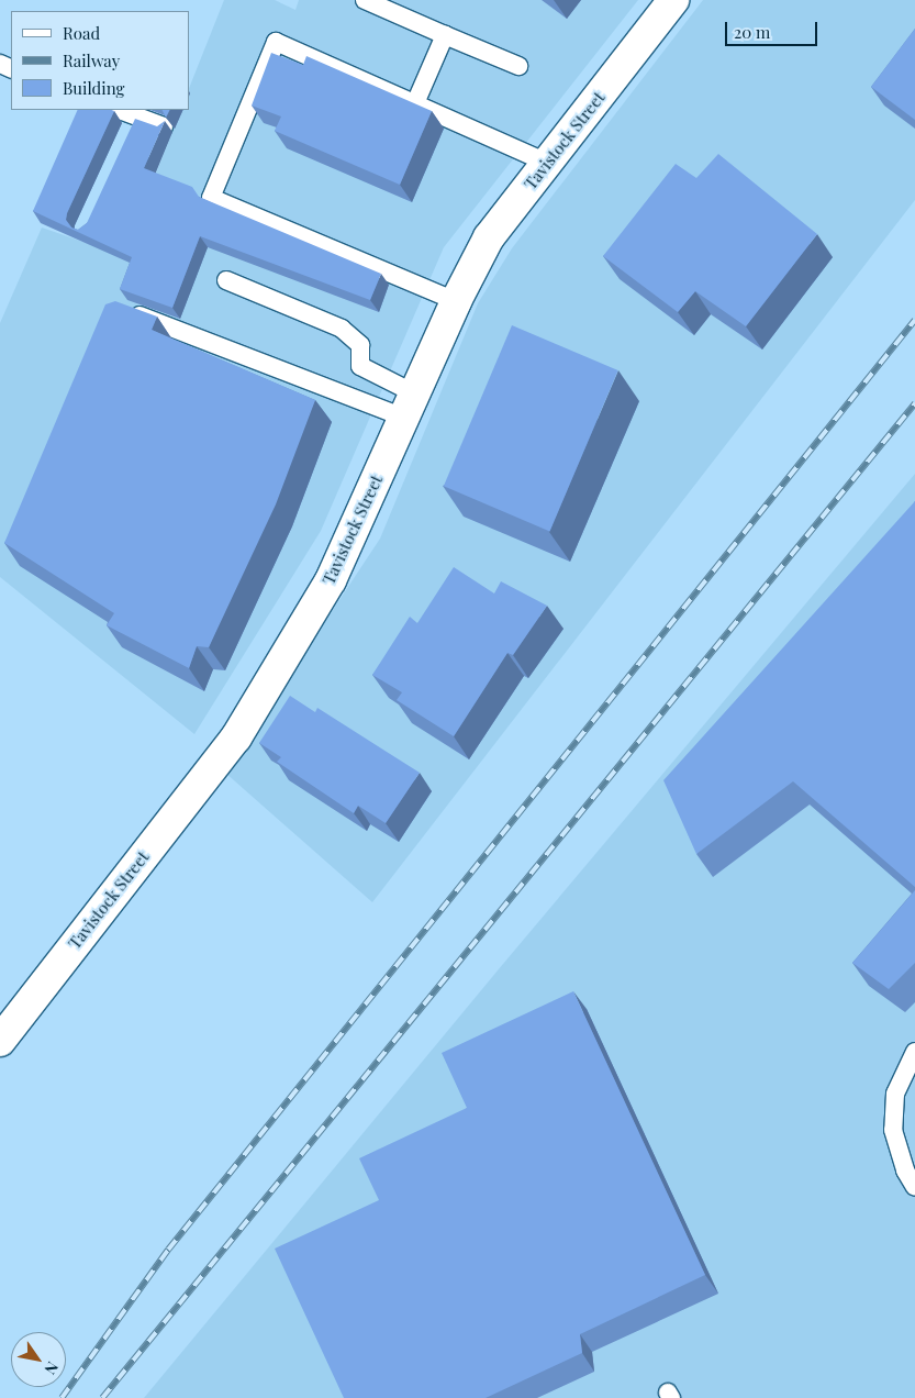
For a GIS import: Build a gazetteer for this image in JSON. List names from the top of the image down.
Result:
{
  "streets": {
    "street": ["Tavistock Street"]
  },
  "legend": ["Road", "Railway", "Building"],
  "scale_bar": "20 m",
  "north": "bottom right"
}
